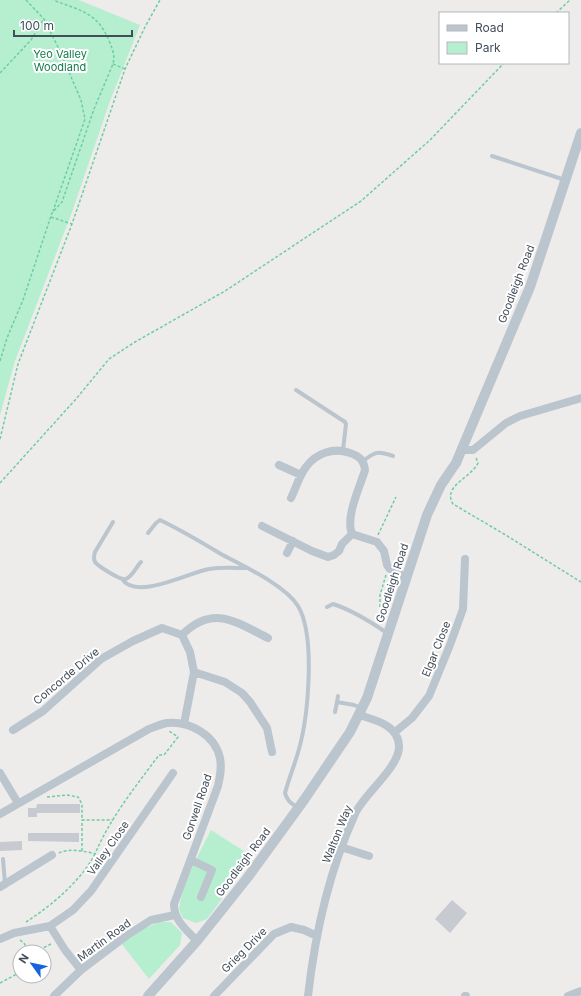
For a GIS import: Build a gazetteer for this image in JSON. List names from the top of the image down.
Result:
{
  "streets": {
    "street": [
      "Goodleigh Road",
      "Elgar Close",
      "Concorde Drive",
      "Gorwell Road",
      "Walton Way",
      "Valley Close",
      "Martin Road",
      "Grieg Drive"
    ]
  },
  "crossings": [
    ["Elgar Close", "Walton Way"],
    ["Gorwell Road", "Martin Road"],
    ["Walton Way", "Grieg Drive"]
  ],
  "parks": ["Yeo Valley Woodland"],
  "legend": ["Road", "Park"],
  "scale_bar": "100 m",
  "north": "top left"
}
